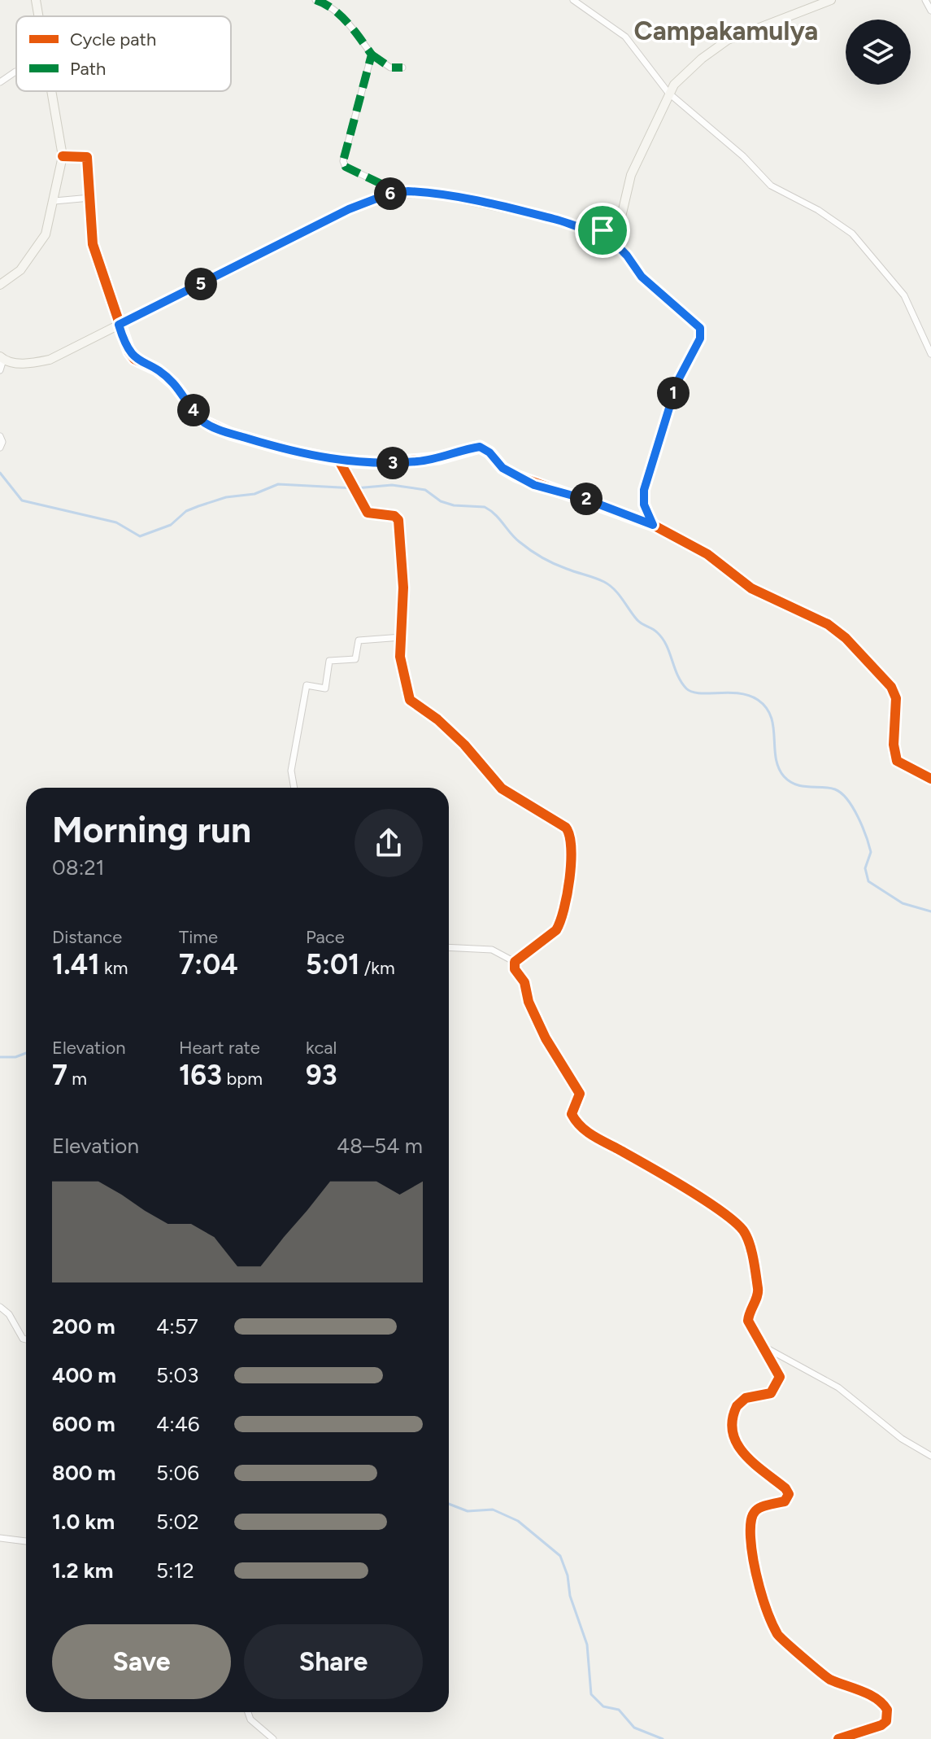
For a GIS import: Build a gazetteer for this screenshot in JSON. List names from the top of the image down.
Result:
{
  "districts": ["Campakamulya"],
  "legend": ["Cycle path", "Path"],
  "page": {
    "pins": [
      "6",
      "5",
      "1",
      "4",
      "3",
      "2"
    ],
    "heading": ["Morning run", "08:21"],
    "stats": [
      ["Distance", "1.41 km"],
      ["Time", "7:04"],
      ["Pace", "5:01 /km"],
      ["Elevation", "7 m"],
      ["Heart rate", "163 bpm"],
      ["kcal", "93"]
    ],
    "chart": ["Elevation", "48–54 m"],
    "list": [
      {
        "name": "200 m",
        "note": "4:57"
      },
      {
        "name": "400 m",
        "note": "5:03"
      },
      {
        "name": "600 m",
        "note": "4:46"
      },
      {
        "name": "800 m",
        "note": "5:06"
      },
      {
        "name": "1.0 km",
        "note": "5:02"
      },
      {
        "name": "1.2 km",
        "note": "5:12"
      }
    ],
    "buttons": ["Save", "Share"]
  }
}
